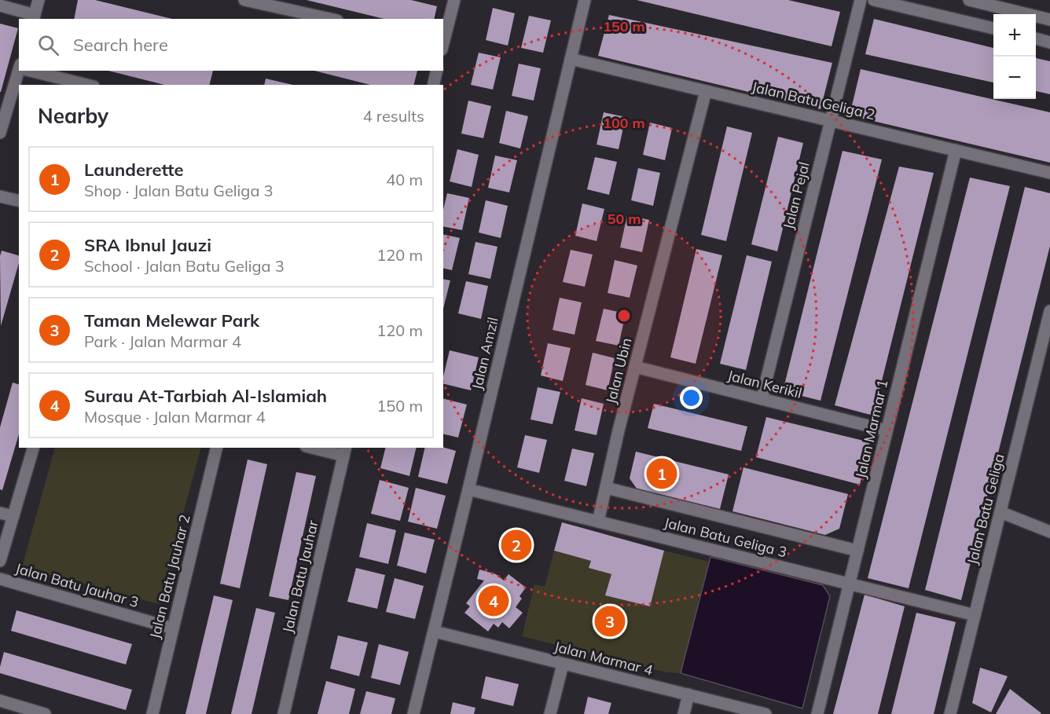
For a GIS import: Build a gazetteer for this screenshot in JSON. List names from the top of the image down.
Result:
{
  "streets": {
    "street": [
      "Jalan Batu Geliga 2",
      "Jalan Pejal",
      "Jalan Amzil",
      "Jalan Ubin",
      "Jalan Kerikil",
      "Jalan Marmar 1",
      "Jalan Batu Geliga",
      "Jalan Batu Geliga 3",
      "Jalan Batu Jauhar 2",
      "Jalan Batu Jauhar",
      "Jalan Batu Jauhar 3",
      "Jalan Marmar 4"
    ]
  },
  "crossings": [
    ["Jalan Batu Geliga 2", "Jalan Pejal"],
    ["Jalan Batu Geliga 2", "Jalan Amzil"],
    ["Jalan Batu Geliga 2", "Jalan Ubin"],
    ["Jalan Batu Geliga 2", "Jalan Marmar 1"],
    ["Jalan Pejal", "Jalan Kerikil"],
    ["Jalan Amzil", "Jalan Batu Geliga 3"],
    ["Jalan Amzil", "Jalan Marmar 4"],
    ["Jalan Ubin", "Jalan Kerikil"],
    ["Jalan Ubin", "Jalan Batu Geliga 3"],
    ["Jalan Kerikil", "Jalan Marmar 1"],
    ["Jalan Marmar 1", "Jalan Batu Geliga 3"],
    ["Jalan Batu Geliga", "Jalan Batu Geliga 3"],
    ["Jalan Batu Jauhar 2", "Jalan Batu Jauhar 3"]
  ],
  "page": {
    "map_buttons": ["+", "−"],
    "search": "Search here",
    "heading": ["Nearby", "4 results"],
    "list": [
      {
        "mark": "1",
        "name": "Launderette",
        "note": "Shop · Jalan Batu Geliga 3",
        "value": "40 m"
      },
      {
        "mark": "2",
        "name": "SRA Ibnul Jauzi",
        "note": "School · Jalan Batu Geliga 3",
        "value": "120 m"
      },
      {
        "mark": "3",
        "name": "Taman Melewar Park",
        "note": "Park · Jalan Marmar 4",
        "value": "120 m"
      },
      {
        "mark": "4",
        "name": "Surau At-Tarbiah Al-Islamiah",
        "note": "Mosque · Jalan Marmar 4",
        "value": "150 m"
      }
    ],
    "pins": [
      "1",
      "2",
      "4",
      "3"
    ]
  },
  "rings": ["150 m", "100 m", "50 m"]
}
